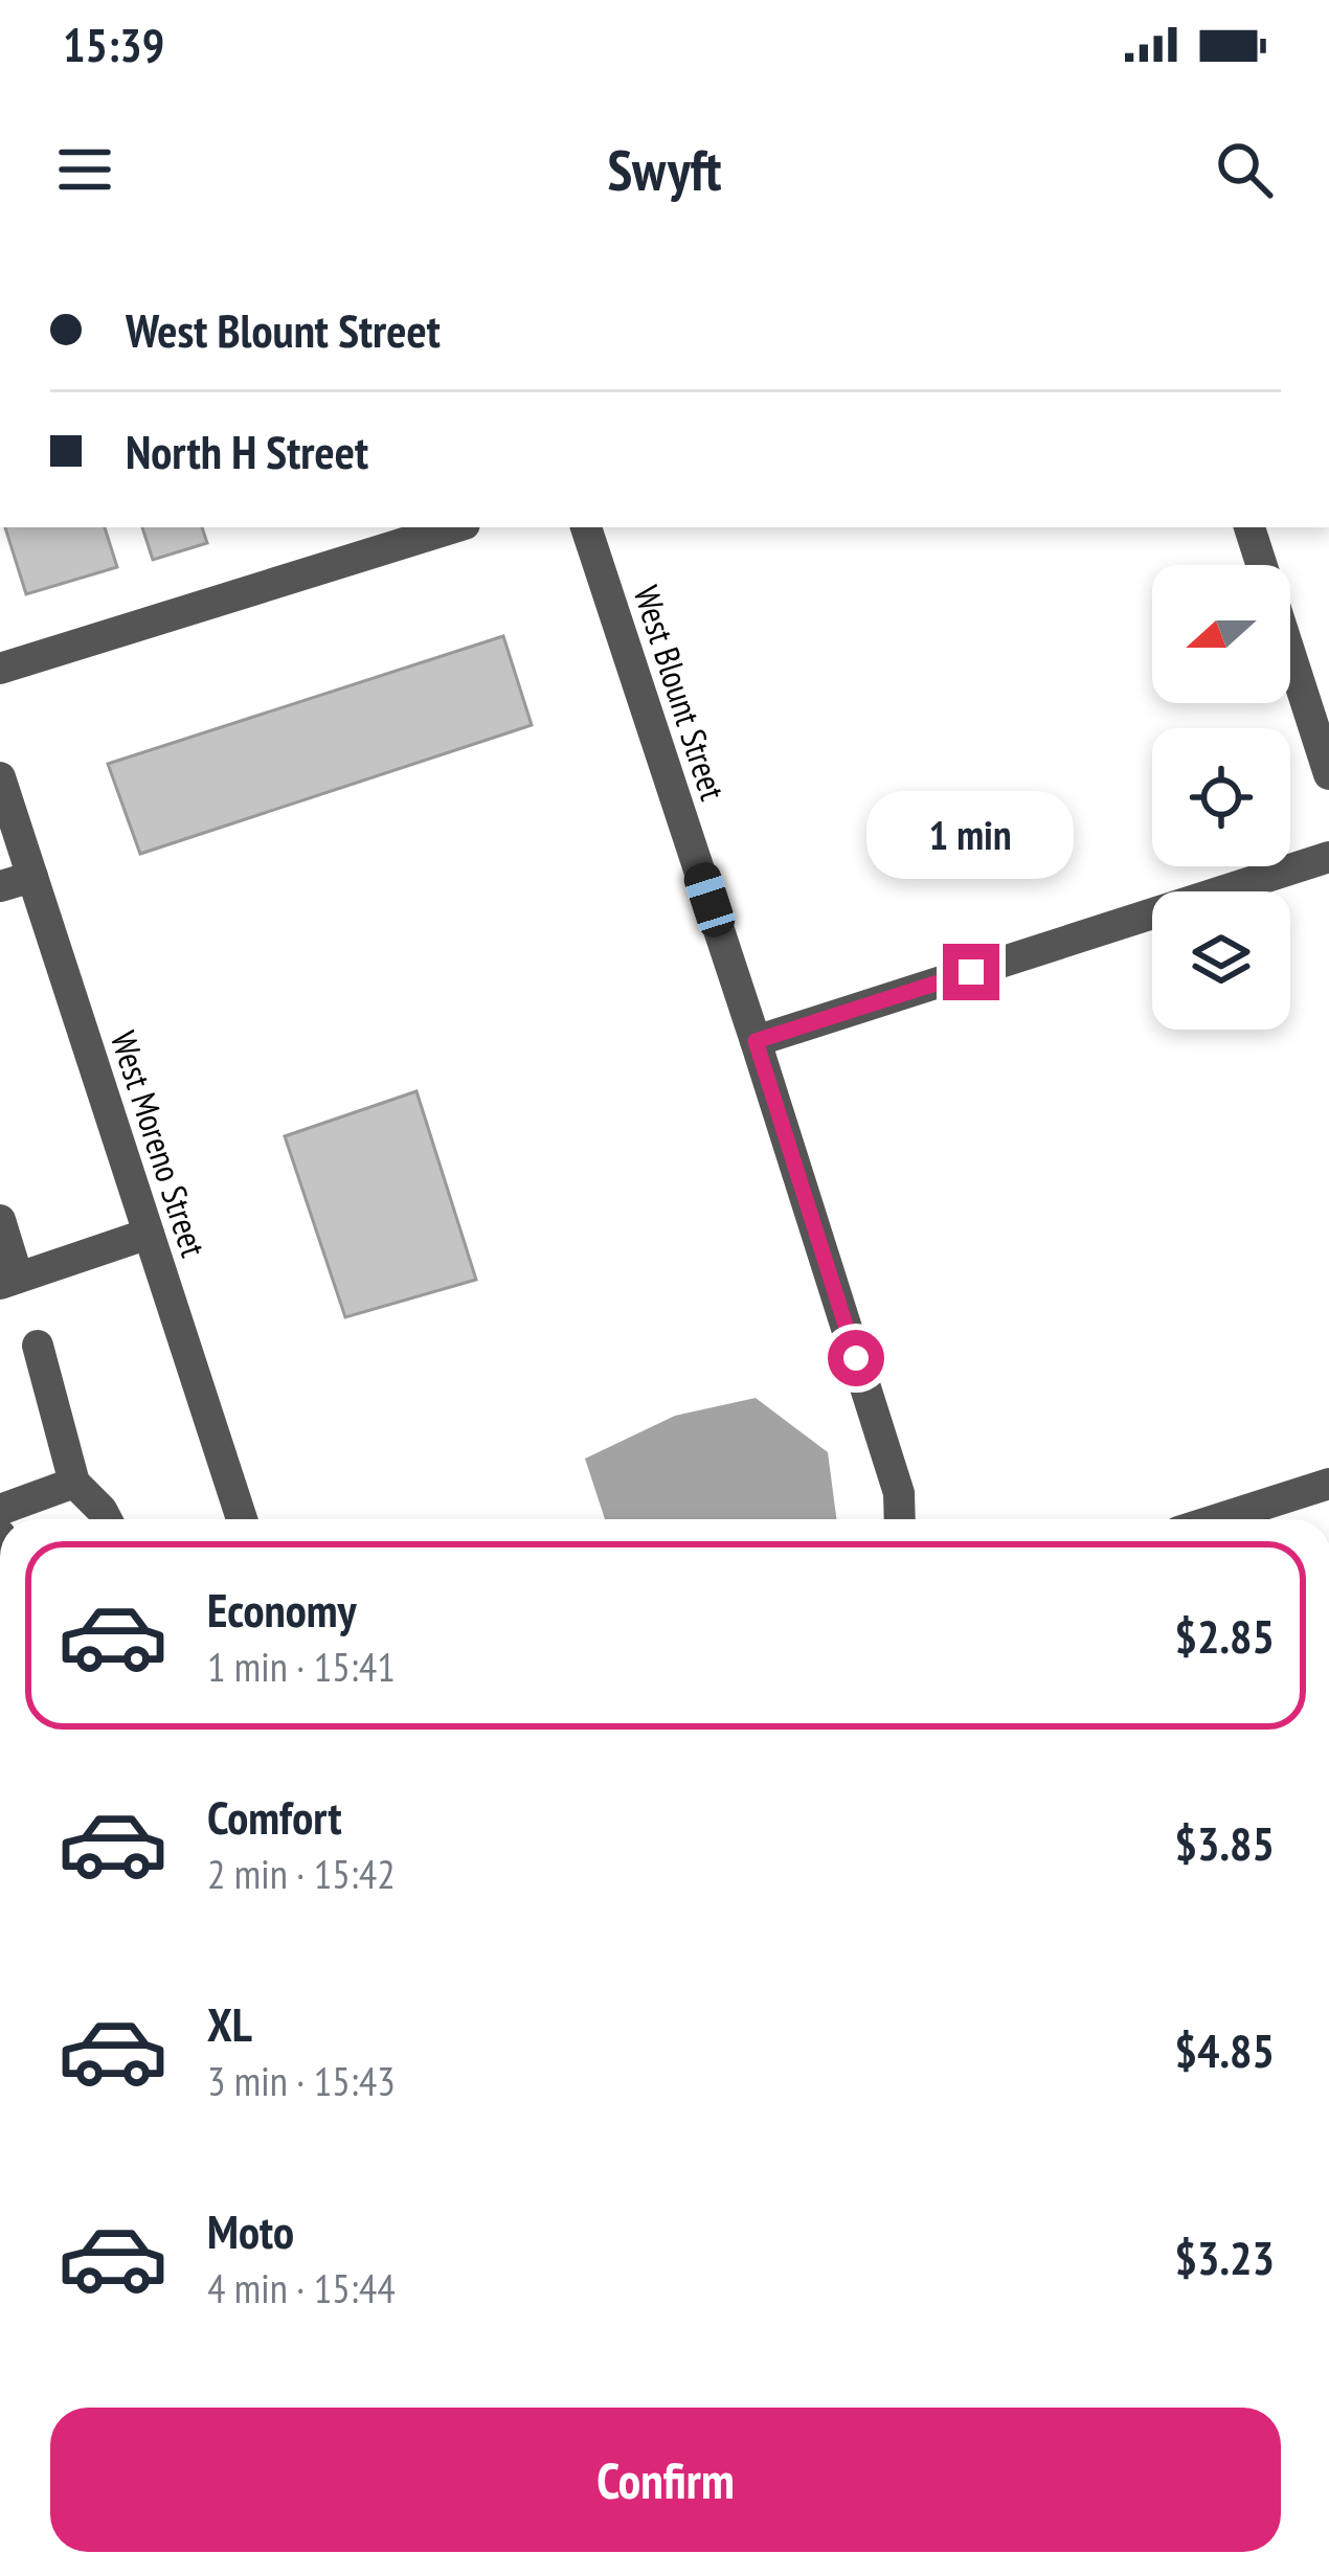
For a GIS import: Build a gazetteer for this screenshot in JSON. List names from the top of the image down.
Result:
{
  "streets": {
    "street": ["West Blount Street", "West Moreno Street"]
  },
  "north": "left",
  "page": {
    "status": "15:39",
    "header": "Swyft",
    "banner": ["West Blount Street", "North H Street"],
    "bubble": "1 min",
    "list": [
      {
        "name": "Economy",
        "note": "1 min · 15:41",
        "value": "$2.85"
      },
      {
        "name": "Comfort",
        "note": "2 min · 15:42",
        "value": "$3.85"
      },
      {
        "name": "XL",
        "note": "3 min · 15:43",
        "value": "$4.85"
      },
      {
        "name": "Moto",
        "note": "4 min · 15:44",
        "value": "$3.23"
      }
    ],
    "buttons": "Confirm"
  }
}
